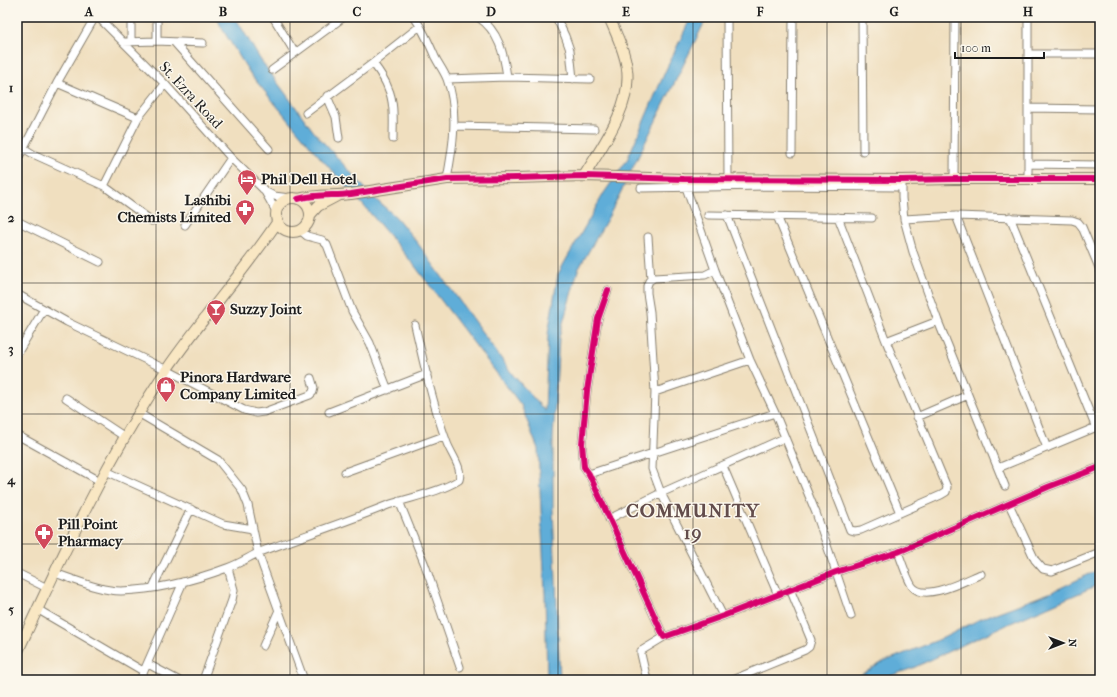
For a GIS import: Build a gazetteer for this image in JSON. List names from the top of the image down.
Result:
{
  "streets": {
    "street": ["St. Ezra Road"]
  },
  "districts": ["COMMUNITY 19"],
  "places": {
    "hotel": ["Phil Dell Hotel"],
    "pharmacy": ["Lashibi Chemists Limited", "Pill Point Pharmacy"],
    "bar": ["Suzzy Joint"],
    "shop": ["Pinora Hardware Company Limited"]
  },
  "scale_bar": "100 m",
  "north": "right",
  "grid": {
    "columns": [
      "A",
      "B",
      "C",
      "D",
      "E",
      "F",
      "G",
      "H"
    ],
    "rows": [
      "1",
      "2",
      "3",
      "4",
      "5"
    ]
  }
}
